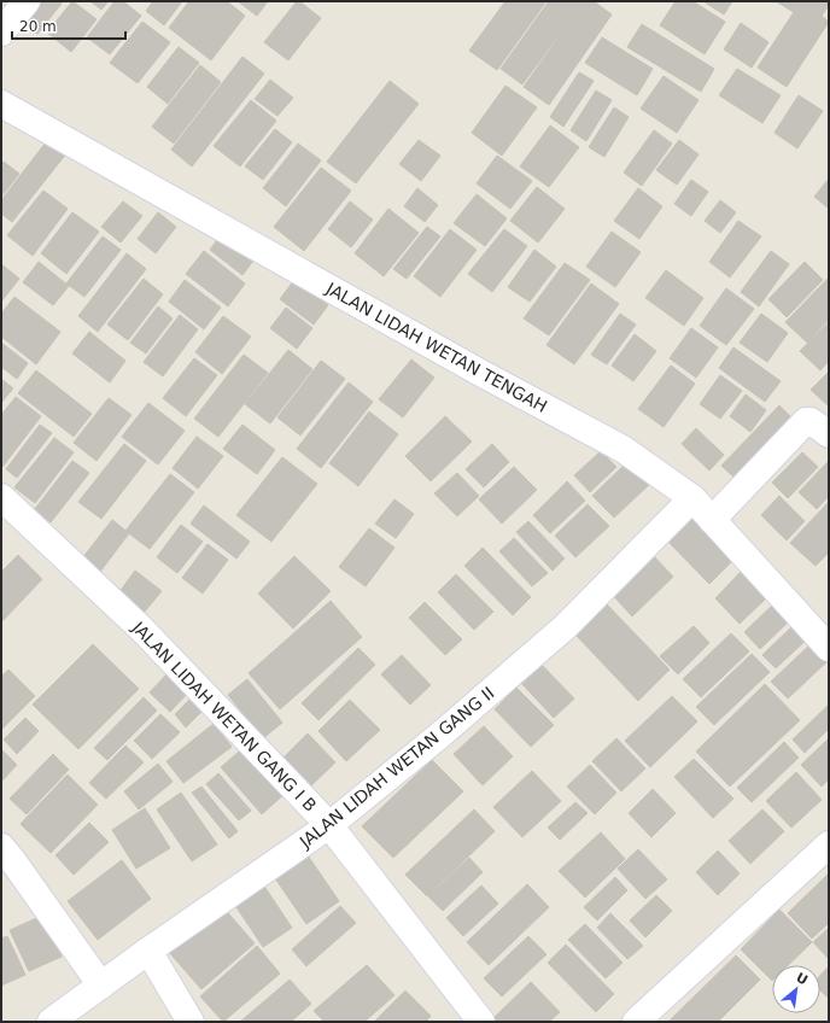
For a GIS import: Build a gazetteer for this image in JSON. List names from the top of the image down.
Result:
{
  "streets": {
    "street": ["JALAN LIDAH WETAN TENGAH", "JALAN LIDAH WETAN GANG I B", "JALAN LIDAH WETAN GANG II"]
  },
  "crossings": [
    ["JALAN LIDAH WETAN TENGAH", "JALAN LIDAH WETAN GANG II"],
    ["JALAN LIDAH WETAN GANG I B", "JALAN LIDAH WETAN GANG II"]
  ],
  "scale_bar": "20 m",
  "north": "top right"
}
